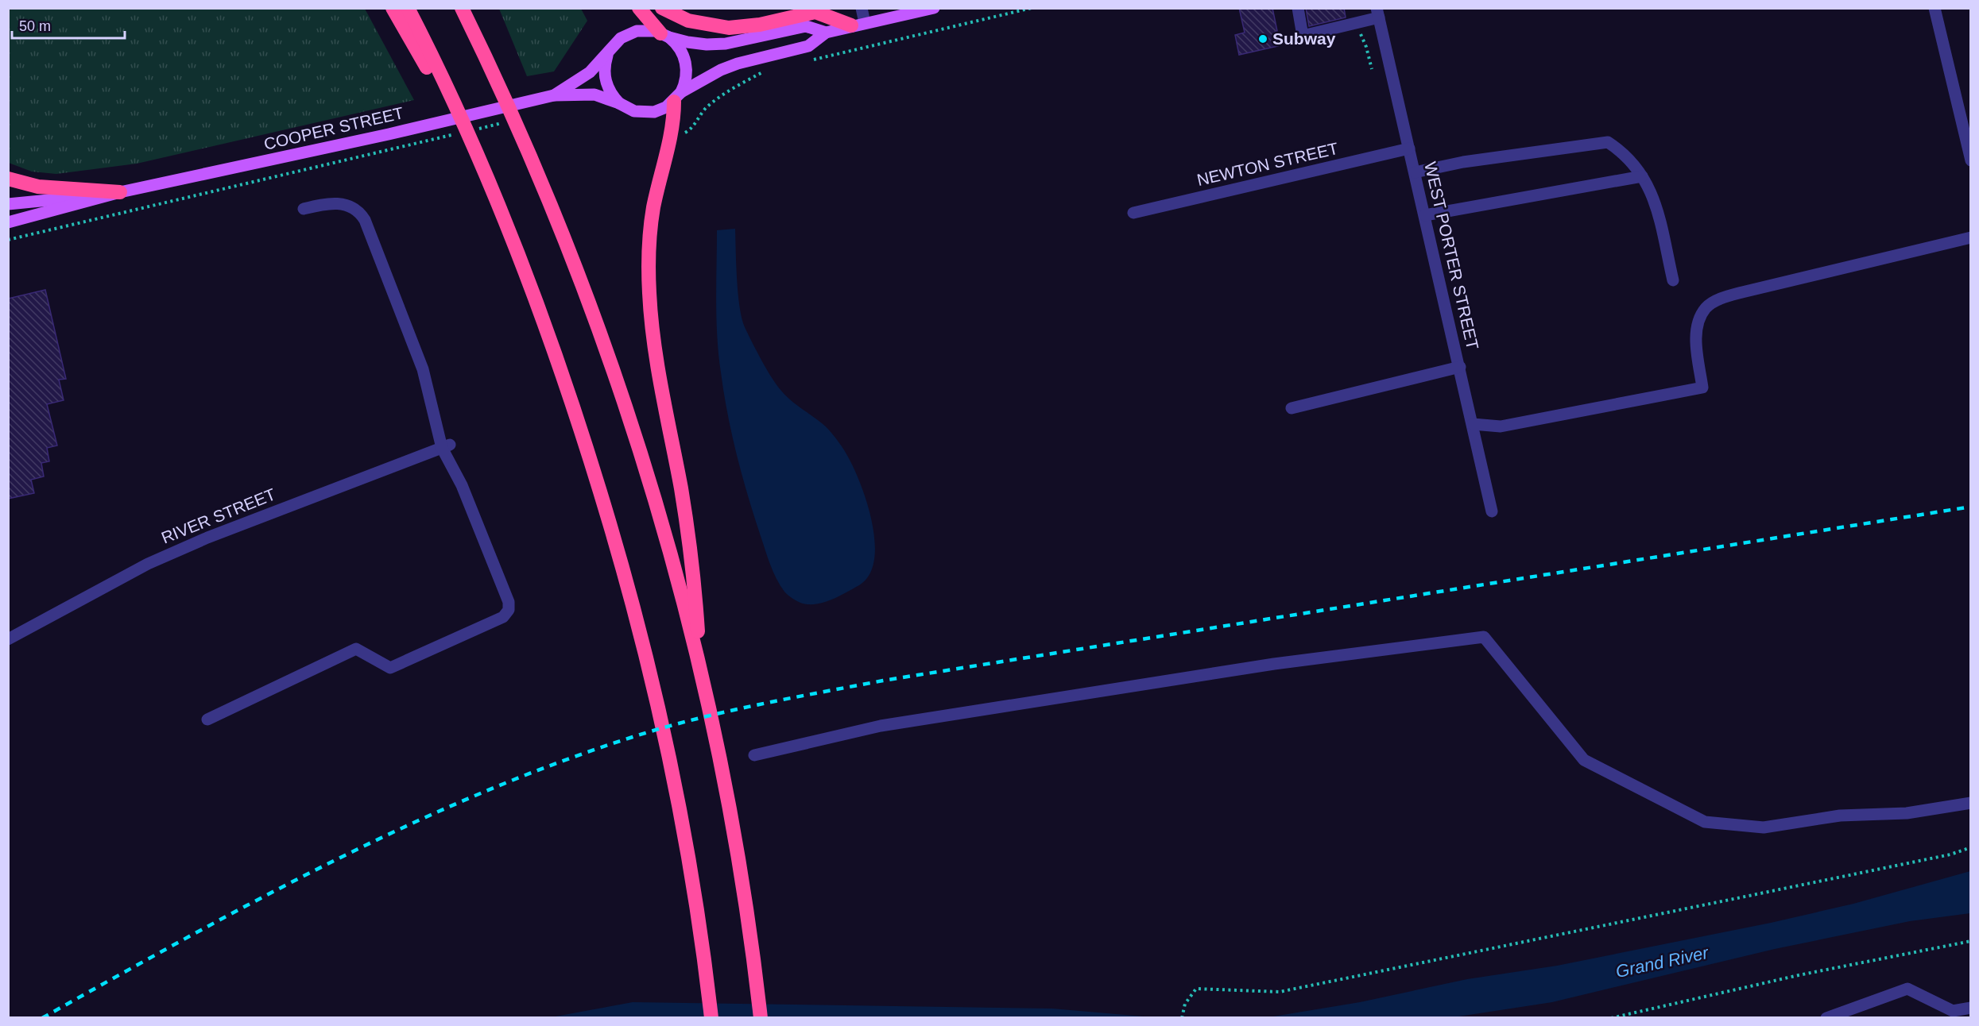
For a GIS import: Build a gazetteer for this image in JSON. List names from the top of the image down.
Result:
{
  "streets": {
    "main road": ["COOPER STREET"],
    "street": ["NEWTON STREET", "WEST PORTER STREET", "RIVER STREET"]
  },
  "crossings": [
    ["NEWTON STREET", "WEST PORTER STREET"]
  ],
  "water": ["Grand River"],
  "places": ["Subway"],
  "scale_bar": "50 m"
}
